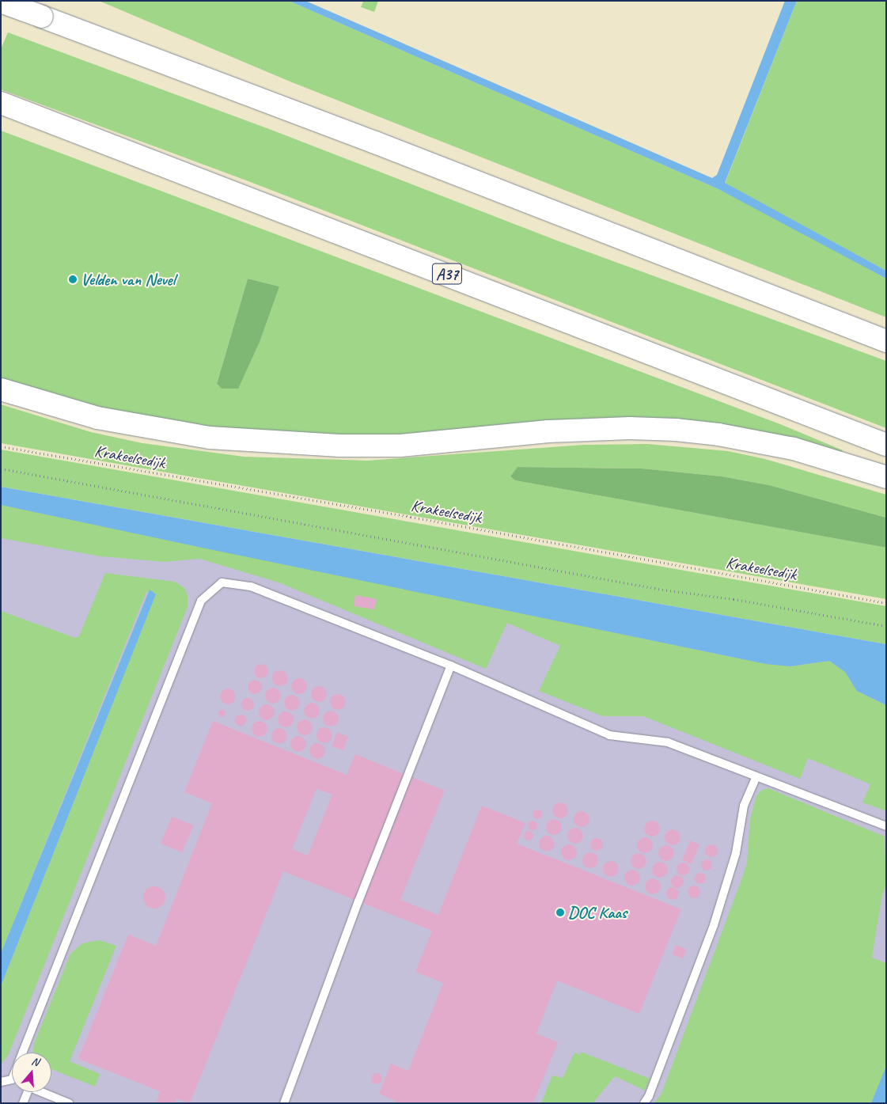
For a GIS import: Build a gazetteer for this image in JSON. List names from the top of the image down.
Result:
{
  "streets": {
    "highway": ["A37"],
    "path": ["Krakeelsedijk"]
  },
  "places": ["Velden van Nevel", "DOC Kaas"],
  "north": "top"
}
